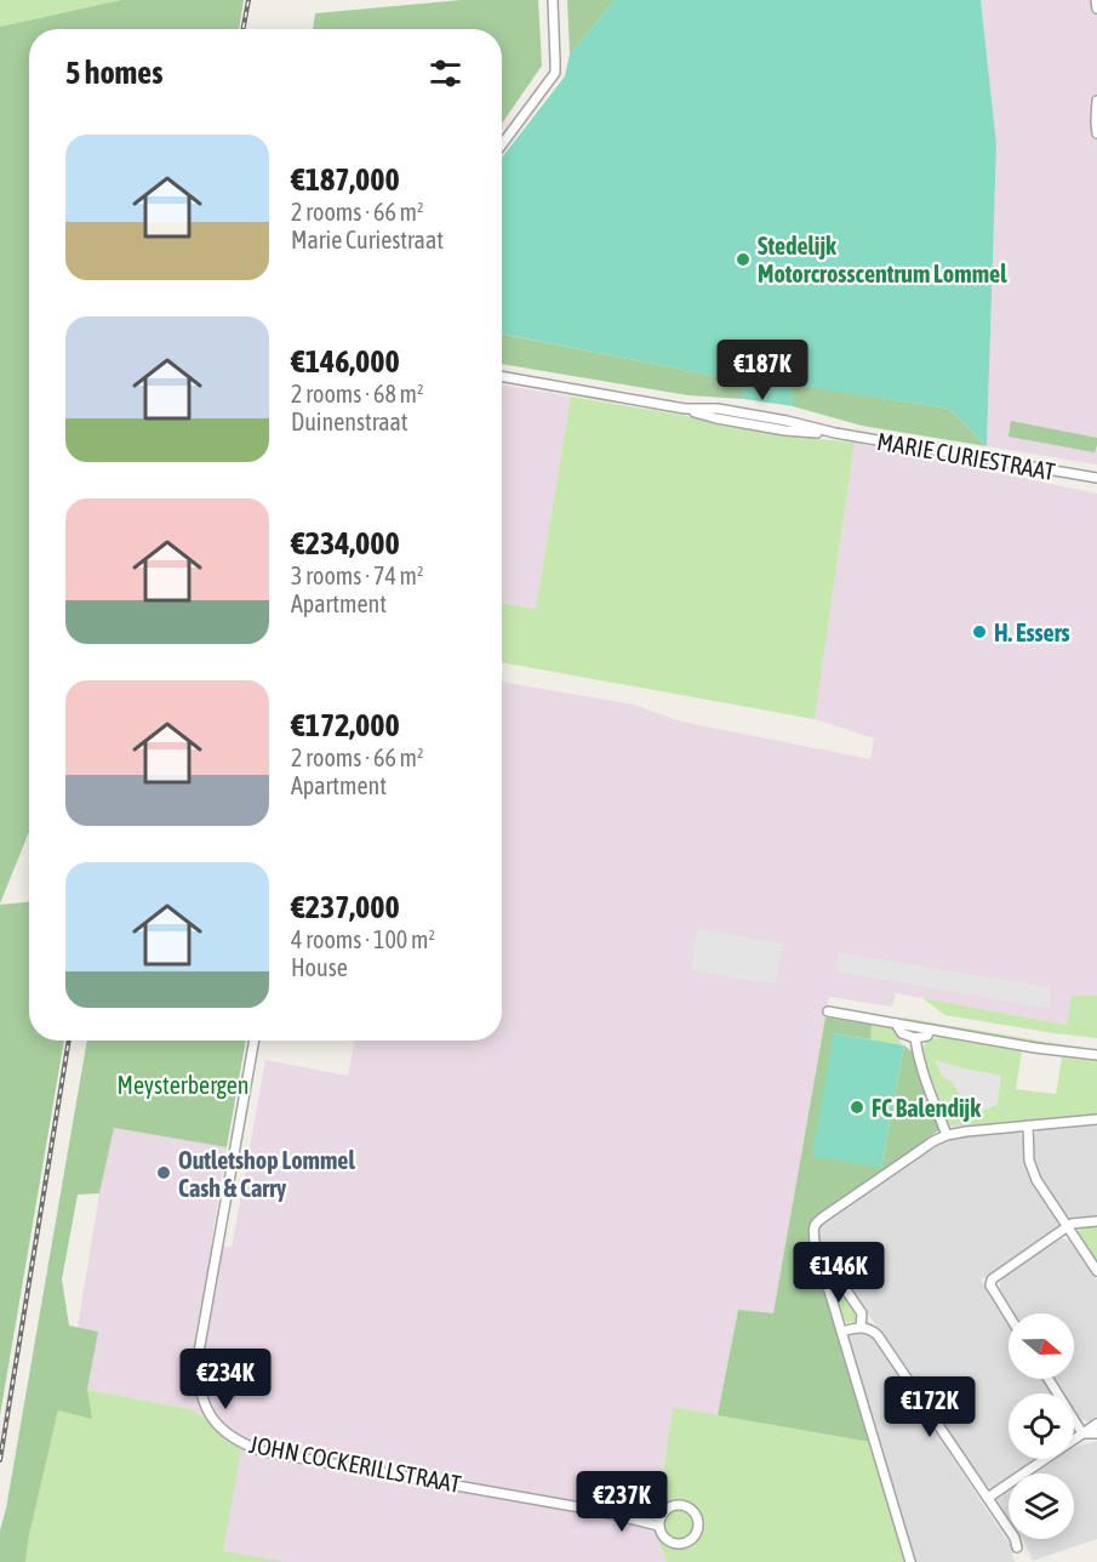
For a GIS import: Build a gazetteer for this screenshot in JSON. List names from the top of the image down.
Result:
{
  "streets": {
    "street": ["MARIE CURIESTRAAT", "JOHN COCKERILLSTRAAT"]
  },
  "parks": ["Meysterbergen"],
  "places": [
    "Stedelijk Motorcrosscentrum Lommel",
    "H. Essers",
    "FC Balendijk",
    "Outletshop Lommel Cash & Carry"
  ],
  "north": "right",
  "page": {
    "heading": "5 homes",
    "list": [
      {
        "name": "€187,000",
        "note": "2 rooms · 66 m² · Marie Curiestraat"
      },
      {
        "name": "€146,000",
        "note": "2 rooms · 68 m² · Duinenstraat"
      },
      {
        "name": "€234,000",
        "note": "3 rooms · 74 m² · Apartment"
      },
      {
        "name": "€172,000",
        "note": "2 rooms · 66 m² · Apartment"
      },
      {
        "name": "€237,000",
        "note": "4 rooms · 100 m² · House"
      }
    ],
    "price": [
      "€187K",
      "€146K",
      "€234K",
      "€172K",
      "€237K"
    ]
  }
}
